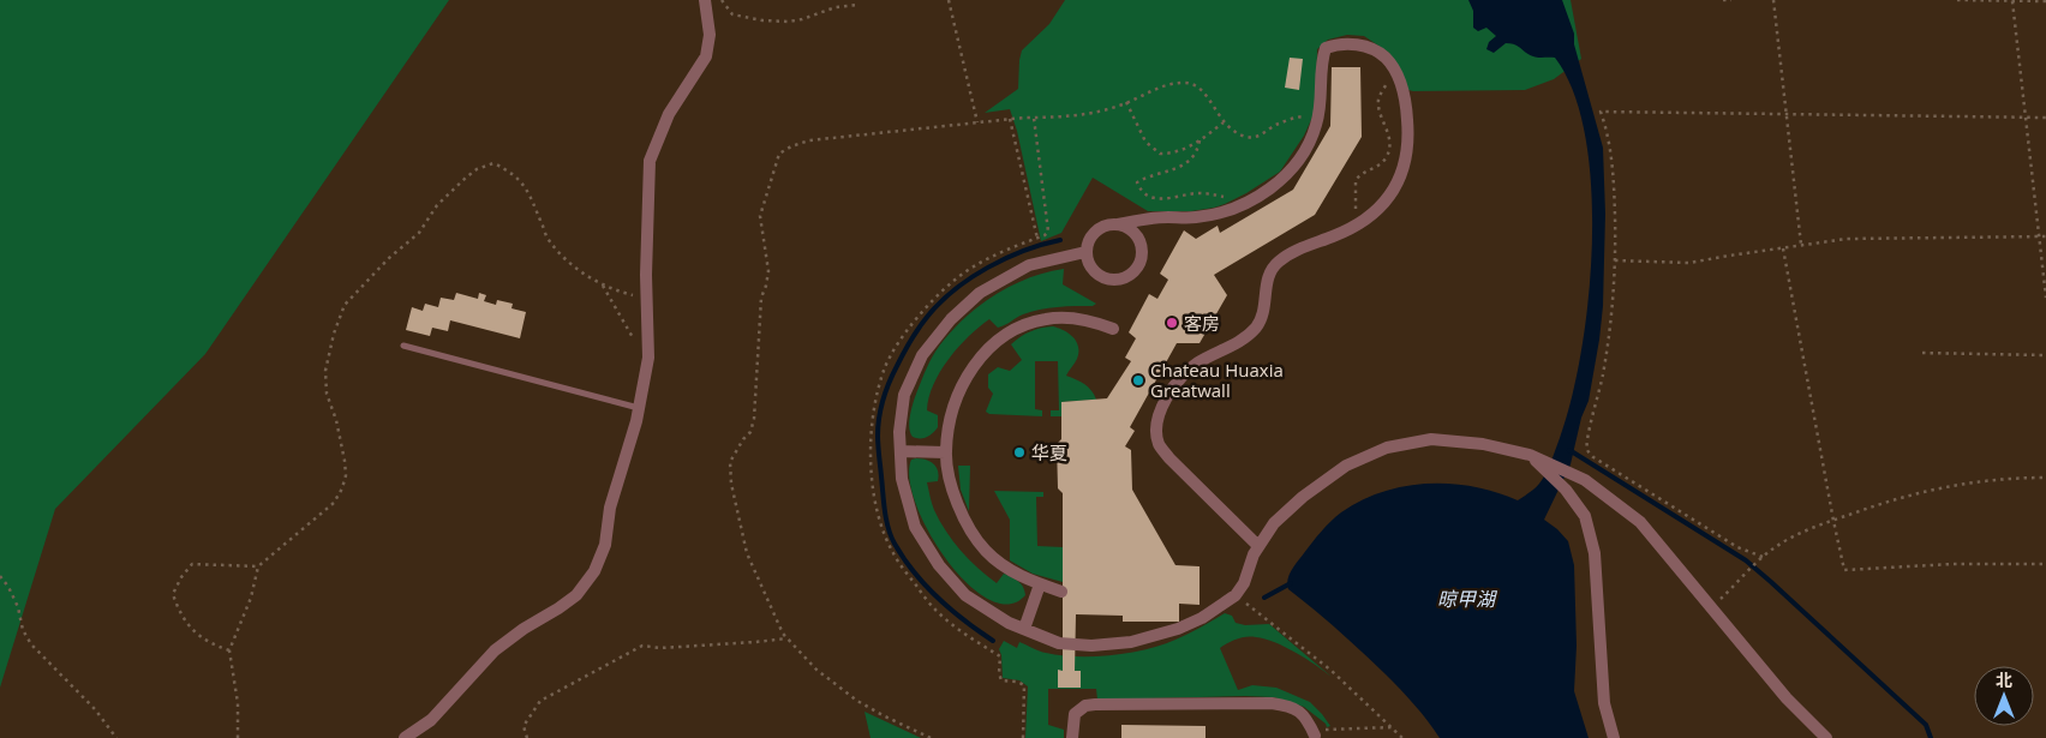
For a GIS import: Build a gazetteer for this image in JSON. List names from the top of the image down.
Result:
{
  "water": ["晾甲湖"],
  "places": ["客房", "Chateau Huaxia Greatwall", "华夏"],
  "north": "top"
}
